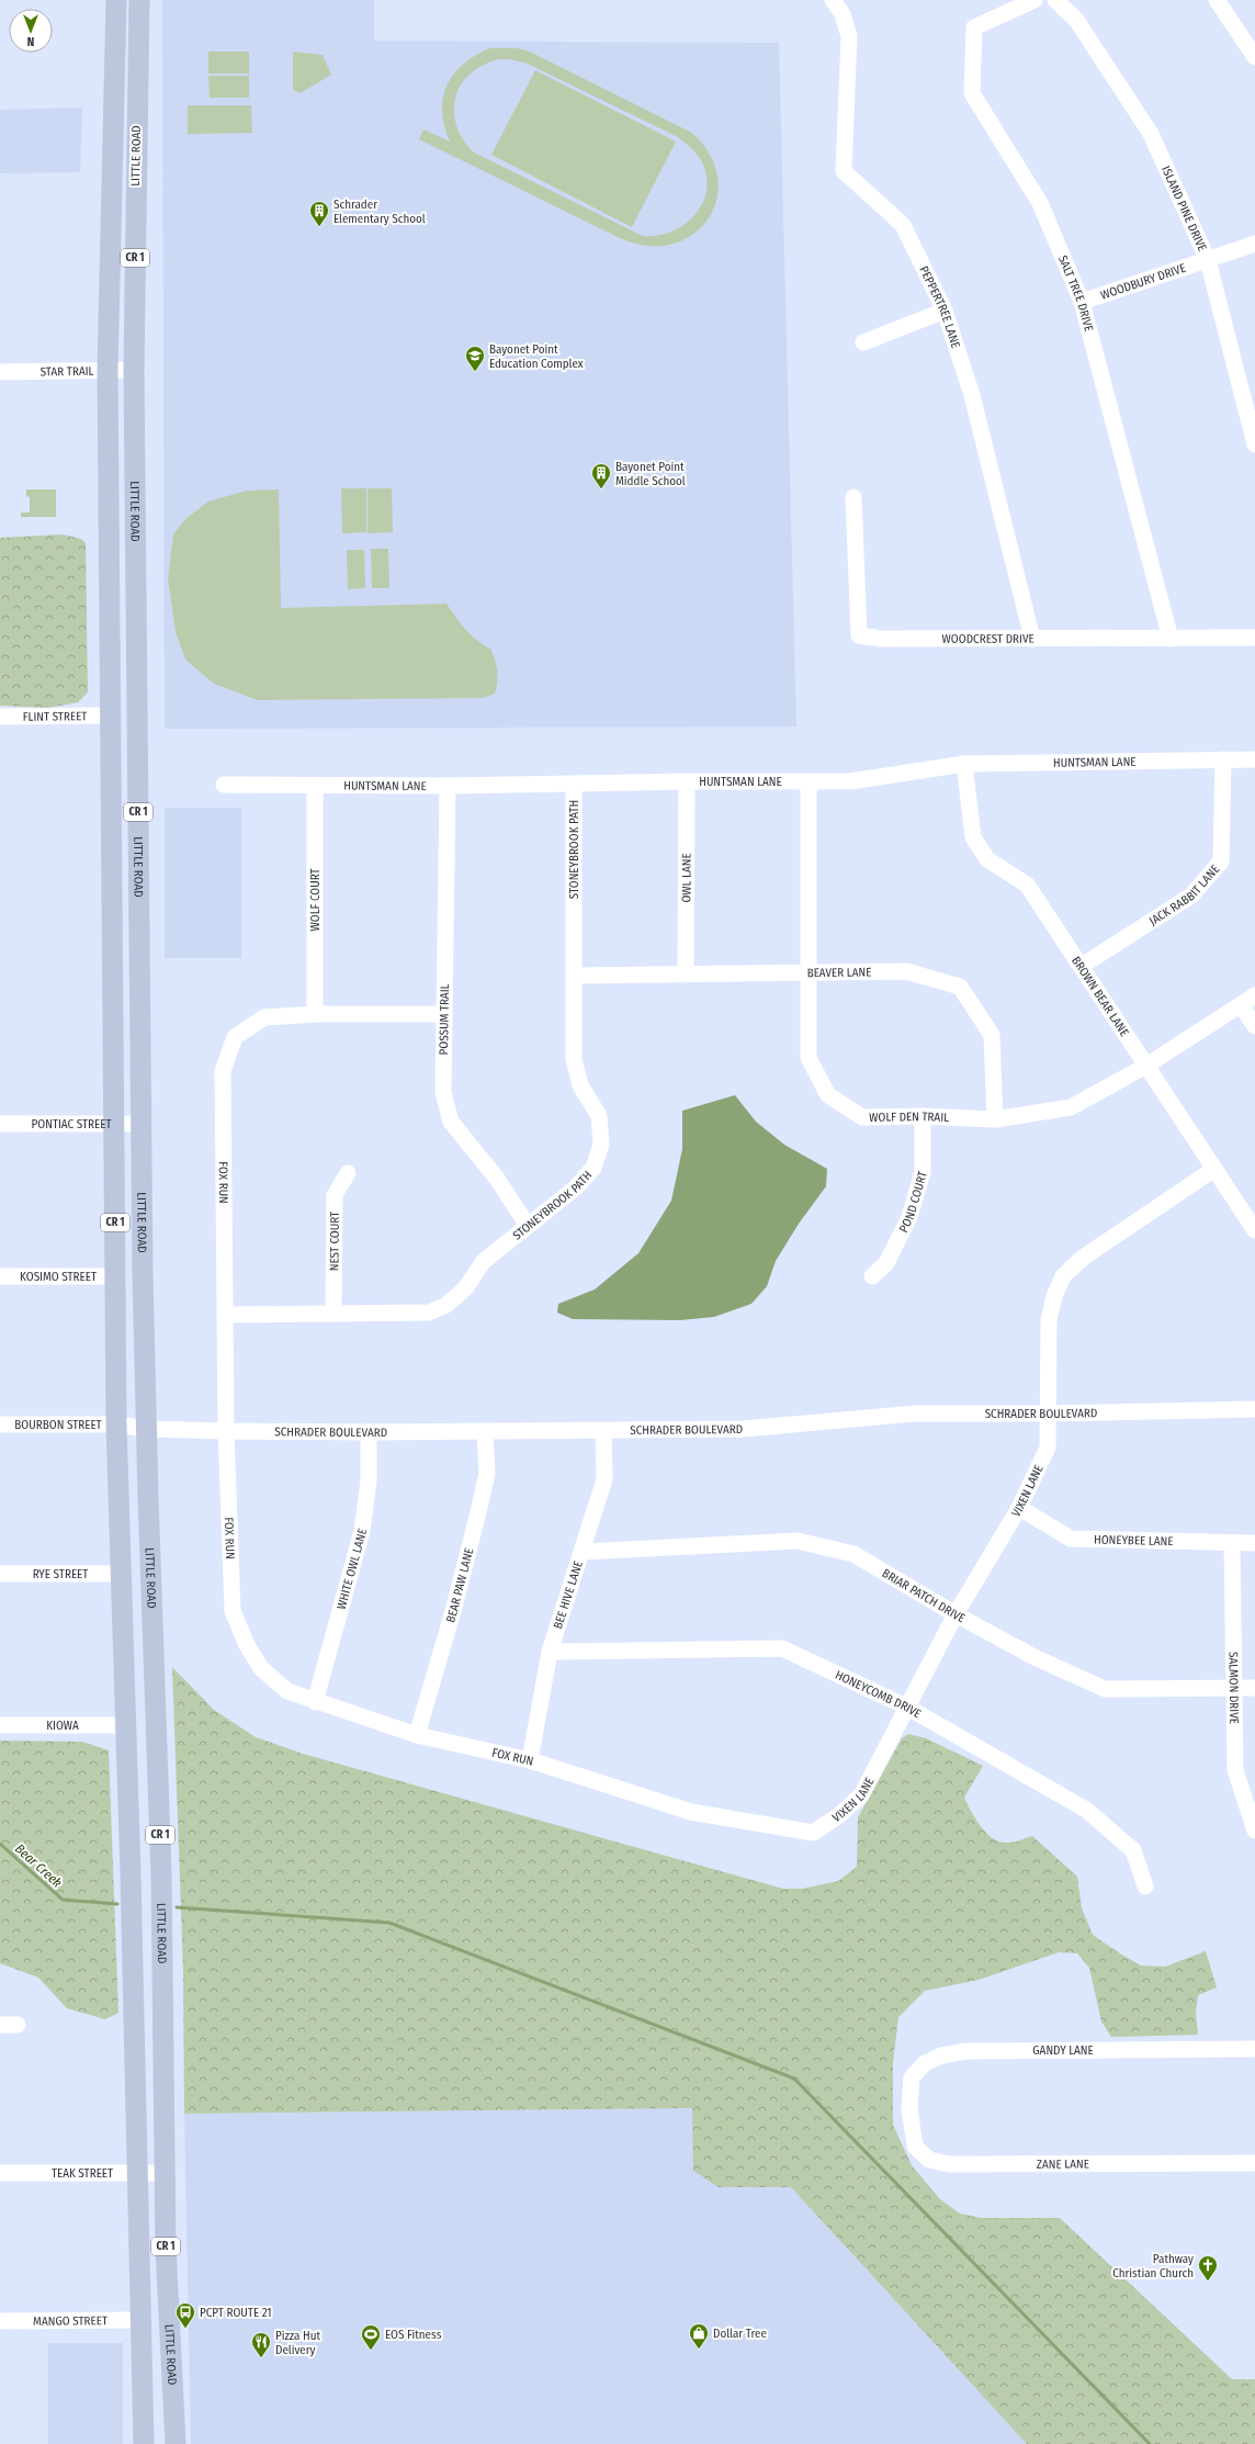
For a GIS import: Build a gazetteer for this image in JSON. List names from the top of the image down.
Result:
{
  "streets": {
    "main road": ["LITTLE ROAD", "CR 1"],
    "street": [
      "ISLAND PINE DRIVE",
      "WOODBURY DRIVE",
      "SALT TREE DRIVE",
      "PEPPERTREE LANE",
      "STAR TRAIL",
      "WOODCREST DRIVE",
      "FLINT STREET",
      "HUNTSMAN LANE",
      "STONEYBROOK PATH",
      "OWL LANE",
      "JACK RABBIT LANE",
      "WOLF COURT",
      "BEAVER LANE",
      "BROWN BEAR LANE",
      "POSSUM TRAIL",
      "WOLF DEN TRAIL",
      "PONTIAC STREET",
      "FOX RUN",
      "POND COURT",
      "NEST COURT",
      "KOSIMO STREET",
      "SCHRADER BOULEVARD",
      "BOURBON STREET",
      "VIXEN LANE",
      "HONEYBEE LANE",
      "WHITE OWL LANE",
      "RYE STREET",
      "BEAR PAW LANE",
      "BEE HIVE LANE",
      "BRIAR PATCH DRIVE",
      "SALMON DRIVE",
      "HONEYCOMB DRIVE",
      "KIOWA",
      "GANDY LANE",
      "ZANE LANE",
      "TEAK STREET",
      "MANGO STREET"
    ]
  },
  "crossings": [
    ["LITTLE ROAD", "STAR TRAIL"],
    ["LITTLE ROAD", "FLINT STREET"],
    ["LITTLE ROAD", "PONTIAC STREET"],
    ["LITTLE ROAD", "KOSIMO STREET"],
    ["LITTLE ROAD", "SCHRADER BOULEVARD"],
    ["LITTLE ROAD", "BOURBON STREET"],
    ["LITTLE ROAD", "RYE STREET"],
    ["LITTLE ROAD", "KIOWA"],
    ["LITTLE ROAD", "TEAK STREET"],
    ["LITTLE ROAD", "MANGO STREET"],
    ["ISLAND PINE DRIVE", "WOODBURY DRIVE"],
    ["WOODBURY DRIVE", "SALT TREE DRIVE"],
    ["SALT TREE DRIVE", "WOODCREST DRIVE"],
    ["PEPPERTREE LANE", "WOODCREST DRIVE"],
    ["HUNTSMAN LANE", "STONEYBROOK PATH"],
    ["HUNTSMAN LANE", "OWL LANE"],
    ["HUNTSMAN LANE", "JACK RABBIT LANE"],
    ["HUNTSMAN LANE", "WOLF COURT"],
    ["HUNTSMAN LANE", "BROWN BEAR LANE"],
    ["HUNTSMAN LANE", "POSSUM TRAIL"],
    ["HUNTSMAN LANE", "WOLF DEN TRAIL"],
    ["STONEYBROOK PATH", "BEAVER LANE"],
    ["STONEYBROOK PATH", "POSSUM TRAIL"],
    ["STONEYBROOK PATH", "FOX RUN"],
    ["STONEYBROOK PATH", "NEST COURT"],
    ["OWL LANE", "BEAVER LANE"],
    ["JACK RABBIT LANE", "BROWN BEAR LANE"],
    ["WOLF COURT", "FOX RUN"],
    ["BEAVER LANE", "WOLF DEN TRAIL"],
    ["BROWN BEAR LANE", "WOLF DEN TRAIL"],
    ["BROWN BEAR LANE", "VIXEN LANE"],
    ["POSSUM TRAIL", "FOX RUN"],
    ["WOLF DEN TRAIL", "POND COURT"],
    ["FOX RUN", "SCHRADER BOULEVARD"],
    ["FOX RUN", "VIXEN LANE"],
    ["FOX RUN", "WHITE OWL LANE"],
    ["FOX RUN", "BEAR PAW LANE"],
    ["FOX RUN", "BEE HIVE LANE"],
    ["SCHRADER BOULEVARD", "BOURBON STREET"],
    ["SCHRADER BOULEVARD", "VIXEN LANE"],
    ["SCHRADER BOULEVARD", "WHITE OWL LANE"],
    ["SCHRADER BOULEVARD", "BEAR PAW LANE"],
    ["SCHRADER BOULEVARD", "BEE HIVE LANE"],
    ["VIXEN LANE", "HONEYBEE LANE"],
    ["VIXEN LANE", "BRIAR PATCH DRIVE"],
    ["VIXEN LANE", "HONEYCOMB DRIVE"],
    ["HONEYBEE LANE", "SALMON DRIVE"],
    ["BEE HIVE LANE", "BRIAR PATCH DRIVE"],
    ["BEE HIVE LANE", "HONEYCOMB DRIVE"],
    ["BRIAR PATCH DRIVE", "SALMON DRIVE"],
    ["GANDY LANE", "ZANE LANE"]
  ],
  "water": ["Bear Creek"],
  "places": {
    "building": ["Schrader Elementary School", "Bayonet Point Middle School"],
    "school or university": ["Bayonet Point Education Complex"],
    "church": ["Pathway Christian Church"],
    "bus stop": ["PCPT ROUTE 21"],
    "shop": ["Dollar Tree"],
    "sports": ["EOS Fitness"],
    "restaurant": ["Pizza Hut Delivery"]
  },
  "north": "bottom"
}
